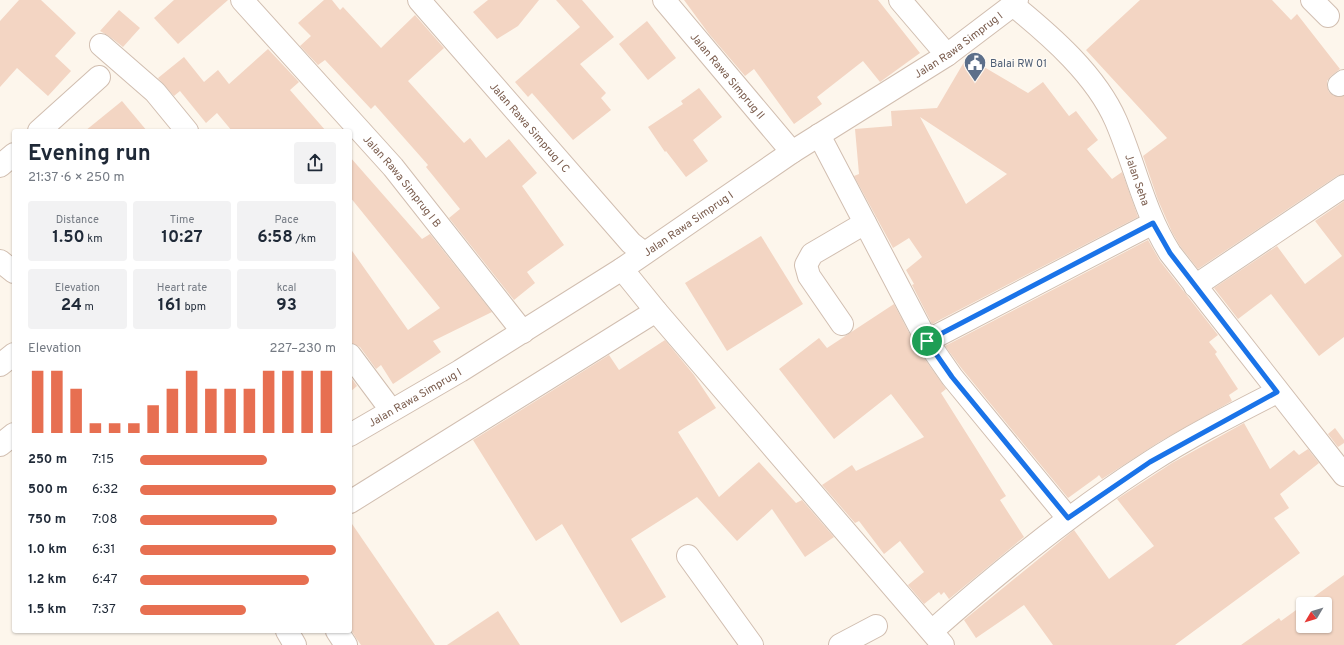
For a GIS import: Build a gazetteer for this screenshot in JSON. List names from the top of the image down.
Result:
{
  "streets": {
    "street": [
      "Jalan Rawa Simprug I",
      "Jalan Rawa Simprug II",
      "Jalan Rawa Simprug I C",
      "Jalan Seha",
      "Jalan Rawa Simprug I B"
    ]
  },
  "crossings": [
    ["Jalan Rawa Simprug I", "Jalan Rawa Simprug II"],
    ["Jalan Rawa Simprug I", "Jalan Rawa Simprug I C"],
    ["Jalan Rawa Simprug I", "Jalan Seha"],
    ["Jalan Rawa Simprug I", "Jalan Rawa Simprug I B"]
  ],
  "places": {
    "public building": ["Balai RW 01"]
  },
  "north": "bottom left",
  "page": {
    "heading": ["Evening run", "21:37 · 6 × 250 m"],
    "stats": [
      ["Distance", "1.50 km"],
      ["Time", "10:27"],
      ["Pace", "6:58 /km"],
      ["Elevation", "24 m"],
      ["Heart rate", "161 bpm"],
      ["kcal", "93"]
    ],
    "chart": ["Elevation", "227–230 m"],
    "list": [
      {
        "name": "250 m",
        "note": "7:15"
      },
      {
        "name": "500 m",
        "note": "6:32"
      },
      {
        "name": "750 m",
        "note": "7:08"
      },
      {
        "name": "1.0 km",
        "note": "6:31"
      },
      {
        "name": "1.2 km",
        "note": "6:47"
      },
      {
        "name": "1.5 km",
        "note": "7:37"
      }
    ]
  }
}
